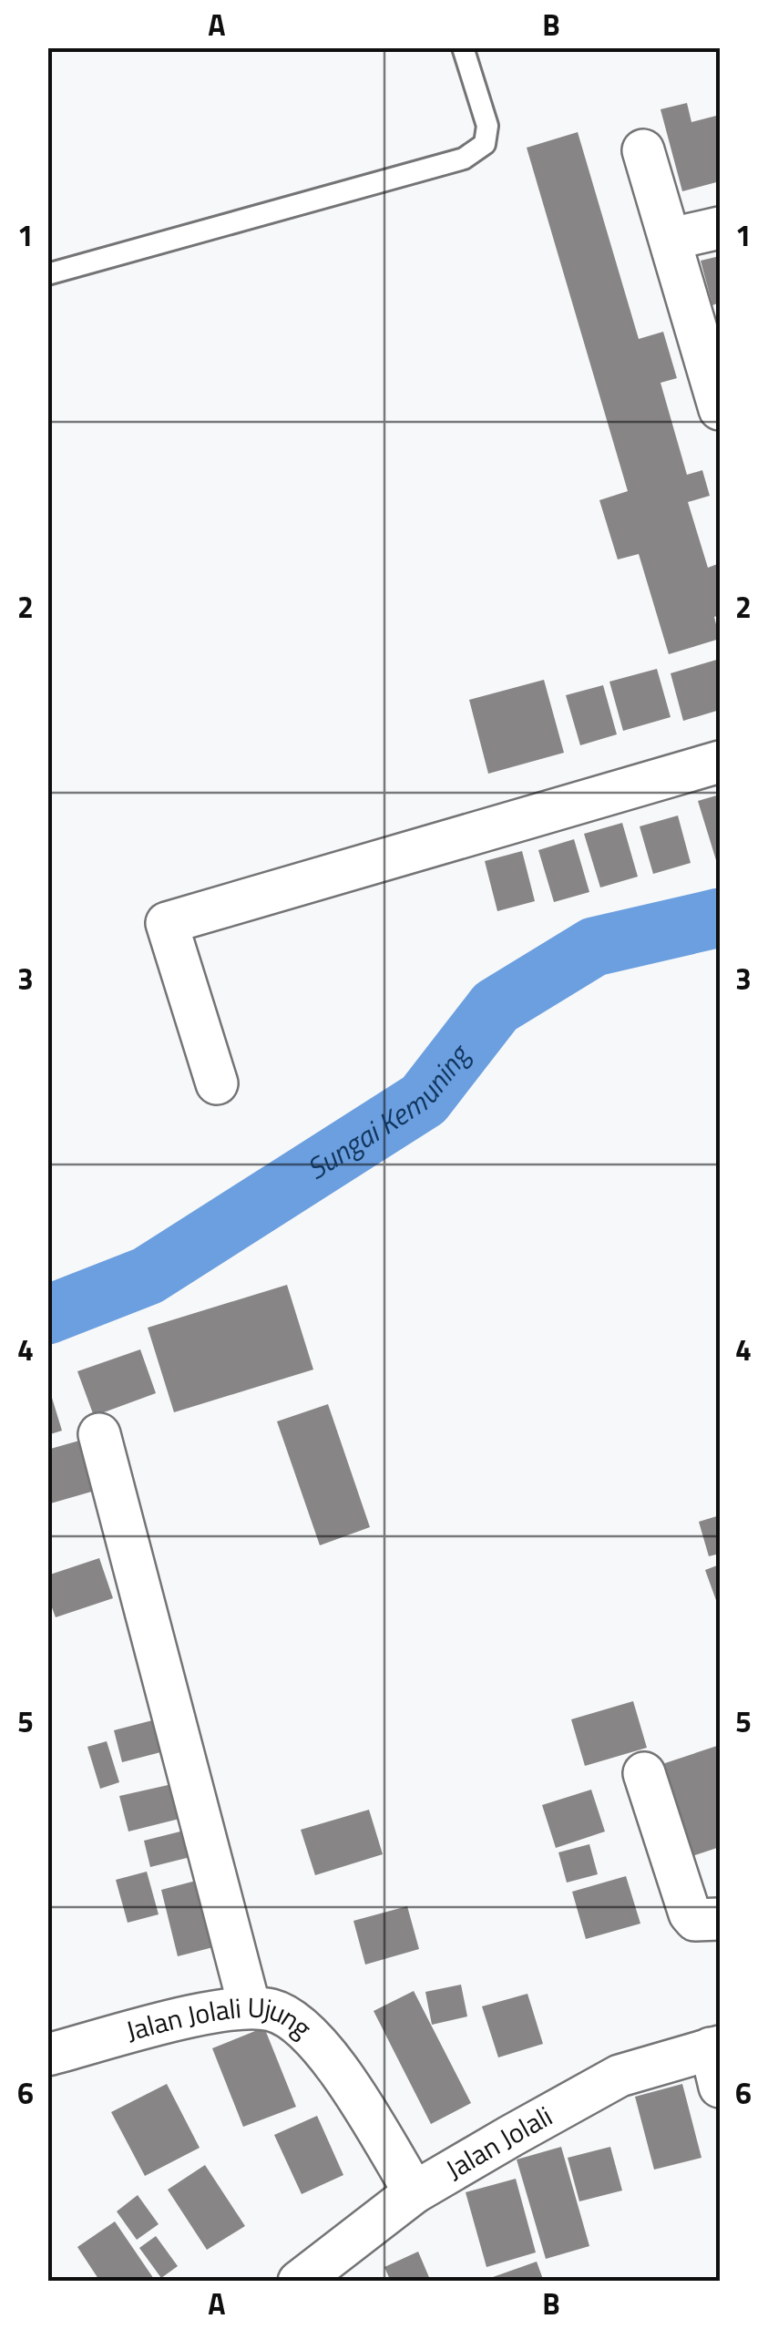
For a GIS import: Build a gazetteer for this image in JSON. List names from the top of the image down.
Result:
{
  "streets": {
    "street": ["Jalan Jolali Ujung", "Jalan Jolali"]
  },
  "crossings": [
    ["Jalan Jolali Ujung", "Jalan Jolali"]
  ],
  "water": ["Sungai Kemuning"],
  "grid": {
    "columns": ["A", "B"],
    "rows": [
      "1",
      "2",
      "3",
      "4",
      "5",
      "6"
    ]
  }
}
